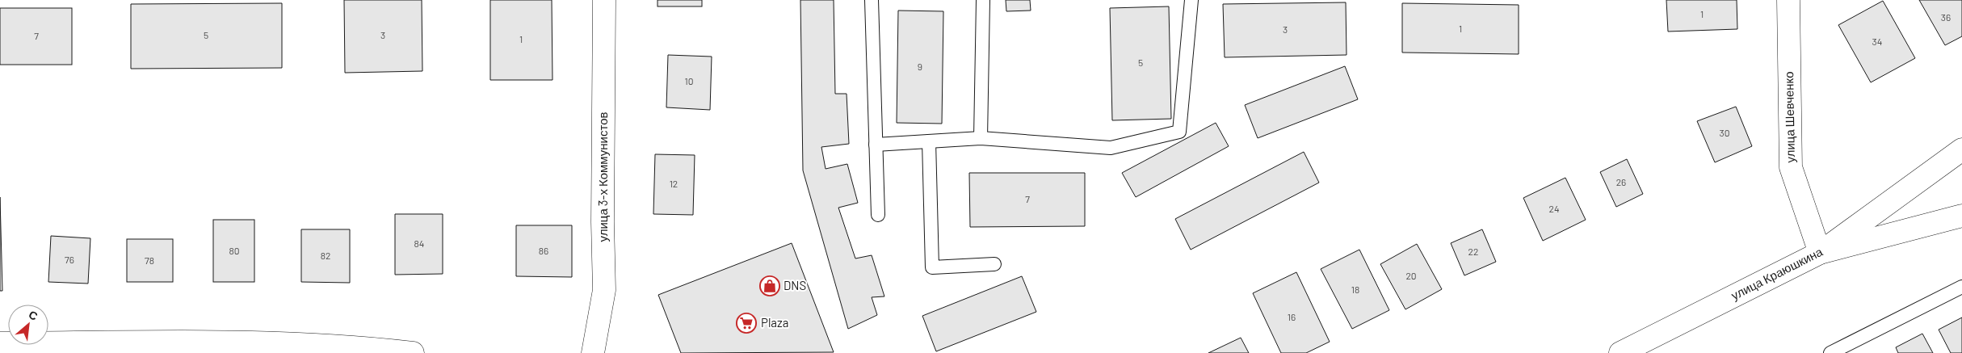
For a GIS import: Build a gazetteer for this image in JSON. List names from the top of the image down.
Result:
{
  "streets": {
    "street": ["улица Шевченко", "улица 3-х Коммунистов", "улица Краюшкина"]
  },
  "crossings": [
    ["улица Шевченко", "улица Краюшкина"]
  ],
  "places": {
    "shop": ["DNS"],
    "supermarket": ["Plaza"]
  },
  "house_numbers": [
    "1",
    "36",
    "1",
    "3",
    "5",
    "3",
    "7",
    "1",
    "34",
    "5",
    "9",
    "10",
    "30",
    "26",
    "12",
    "7",
    "24",
    "84",
    "80",
    "86",
    "22",
    "82",
    "76",
    "78",
    "20",
    "18",
    "16"
  ],
  "north": "top right"
}
